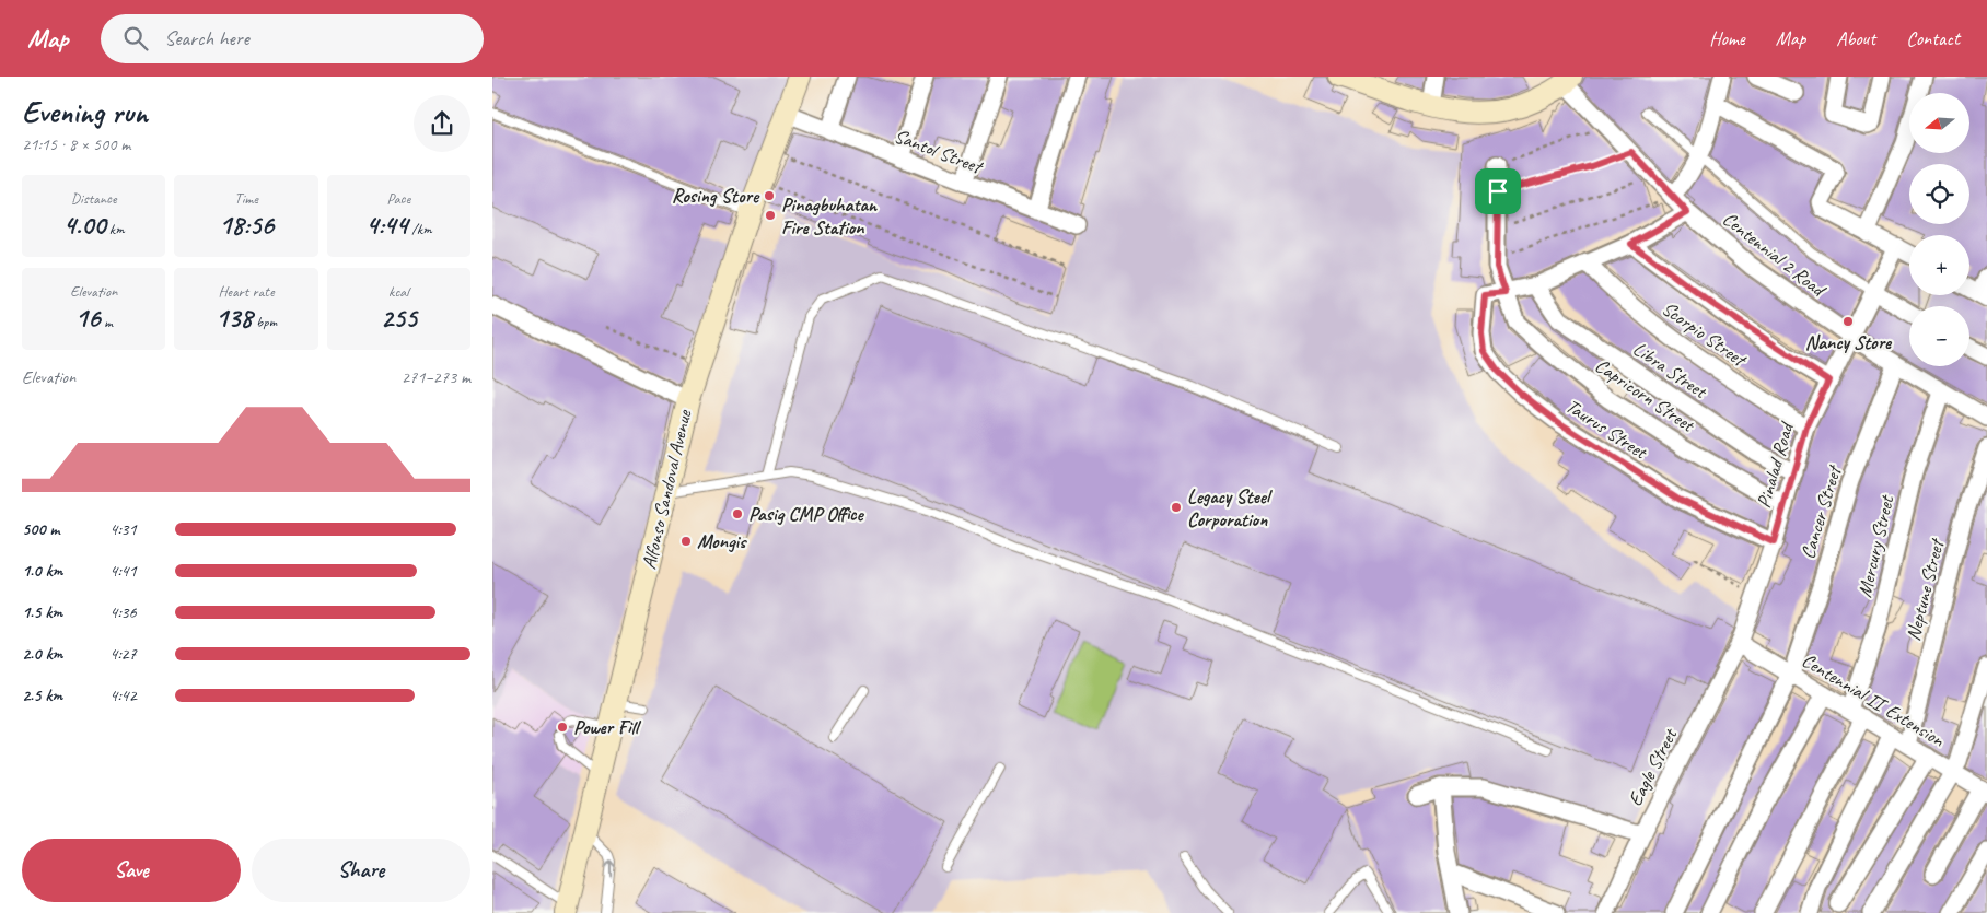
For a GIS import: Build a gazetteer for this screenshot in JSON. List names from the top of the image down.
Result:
{
  "streets": {
    "main road": ["Alfonso Sandoval Avenue"],
    "street": [
      "Santol Street",
      "Centennial 2 Road",
      "Scorpio Street",
      "Libra Street",
      "Capricorn Street",
      "Taurus Street",
      "Pinalad Road",
      "Cancer Street",
      "Mercury Street",
      "Neptune Street",
      "Centennial II Extension",
      "Eagle Street"
    ]
  },
  "crossings": [
    ["Santol Street", "Alfonso Sandoval Avenue"],
    ["Centennial 2 Road", "Pinalad Road"],
    ["Centennial 2 Road", "Cancer Street"],
    ["Centennial 2 Road", "Mercury Street"],
    ["Scorpio Street", "Pinalad Road"],
    ["Libra Street", "Pinalad Road"],
    ["Capricorn Street", "Taurus Street"],
    ["Capricorn Street", "Pinalad Road"],
    ["Taurus Street", "Pinalad Road"],
    ["Pinalad Road", "Centennial II Extension"],
    ["Pinalad Road", "Eagle Street"],
    ["Cancer Street", "Centennial II Extension"],
    ["Mercury Street", "Centennial II Extension"],
    ["Neptune Street", "Centennial II Extension"],
    ["Centennial II Extension", "Eagle Street"]
  ],
  "places": [
    "Rosing Store",
    "Pinagbuhatan Fire Station",
    "Nancy Store",
    "Legacy Steel Corporation",
    "Pasig CMP Office",
    "Mongis",
    "Power Fill"
  ],
  "north": "left",
  "page": {
    "header": "Map",
    "search": "Search here",
    "nav": [
      "Home",
      "Map",
      "About",
      "Contact"
    ],
    "heading": ["Evening run", "21:15 · 8 × 500 m"],
    "map_buttons": ["+", "−"],
    "stats": [
      ["Distance", "4.00 km"],
      ["Time", "18:56"],
      ["Pace", "4:44 /km"],
      ["Elevation", "16 m"],
      ["Heart rate", "138 bpm"],
      ["kcal", "255"]
    ],
    "chart": ["Elevation", "271–273 m"],
    "list": [
      {
        "name": "500 m",
        "note": "4:31"
      },
      {
        "name": "1.0 km",
        "note": "4:41"
      },
      {
        "name": "1.5 km",
        "note": "4:36"
      },
      {
        "name": "2.0 km",
        "note": "4:27"
      },
      {
        "name": "2.5 km",
        "note": "4:42"
      }
    ],
    "buttons": ["Save", "Share"]
  }
}
